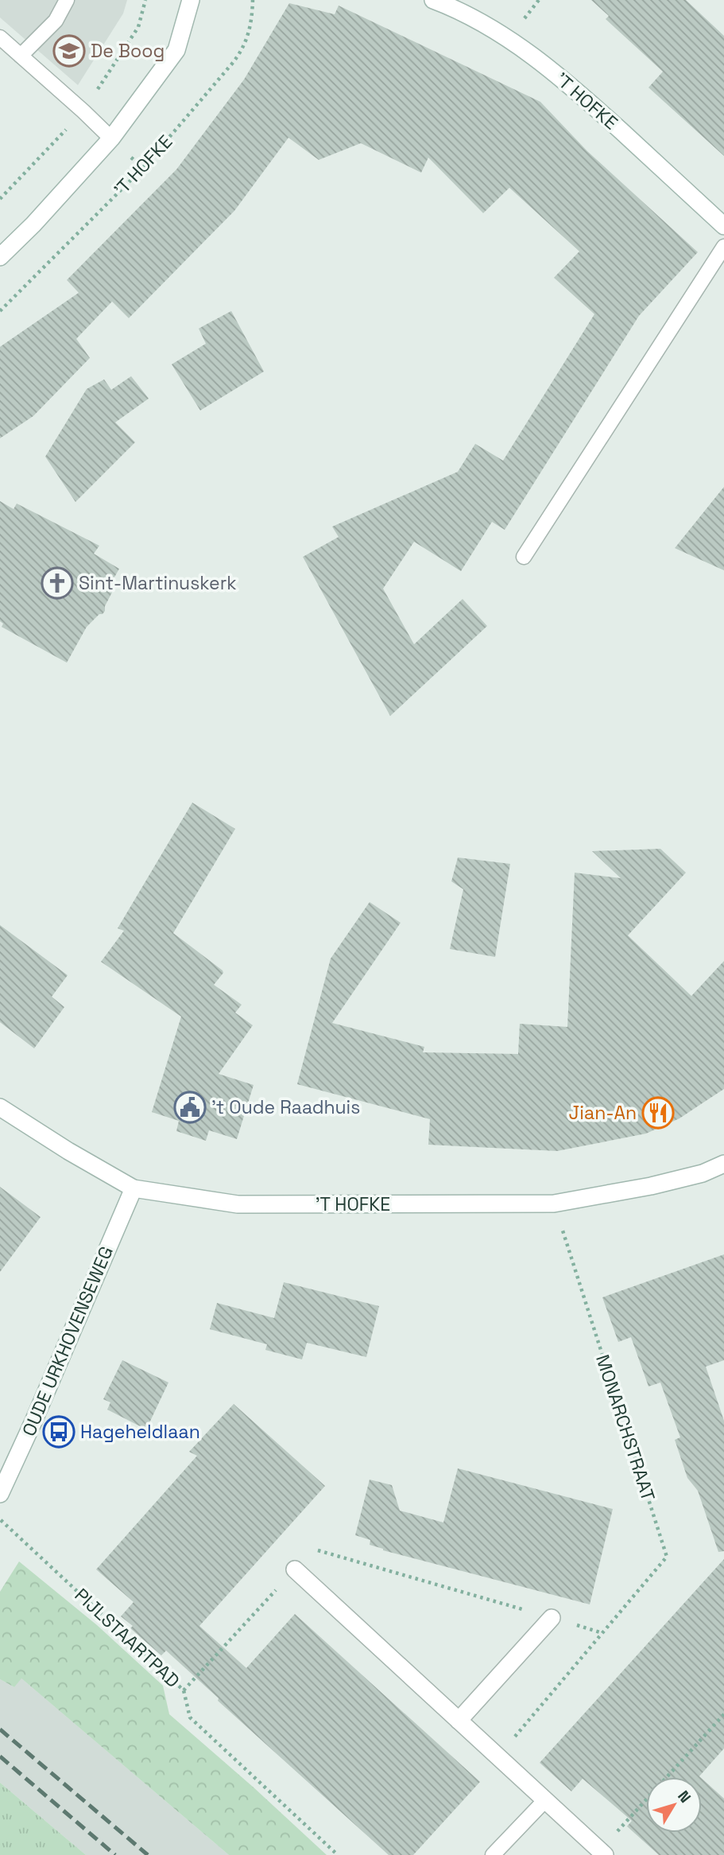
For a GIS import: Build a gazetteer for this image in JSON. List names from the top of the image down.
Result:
{
  "streets": {
    "street": ["'T HOFKE", "OUDE URKHOVENSEWEG"],
    "path": ["MONARCHSTRAAT", "PIJLSTAARTPAD"]
  },
  "crossings": [
    ["'T HOFKE", "OUDE URKHOVENSEWEG"],
    ["'T HOFKE", "MONARCHSTRAAT"]
  ],
  "places": {
    "school or university": ["De Boog"],
    "church": ["Sint-Martinuskerk"],
    "public building": ["'t Oude Raadhuis"],
    "restaurant": ["Jian-An"],
    "bus stop": ["Hageheldlaan"]
  },
  "north": "top right"
}
